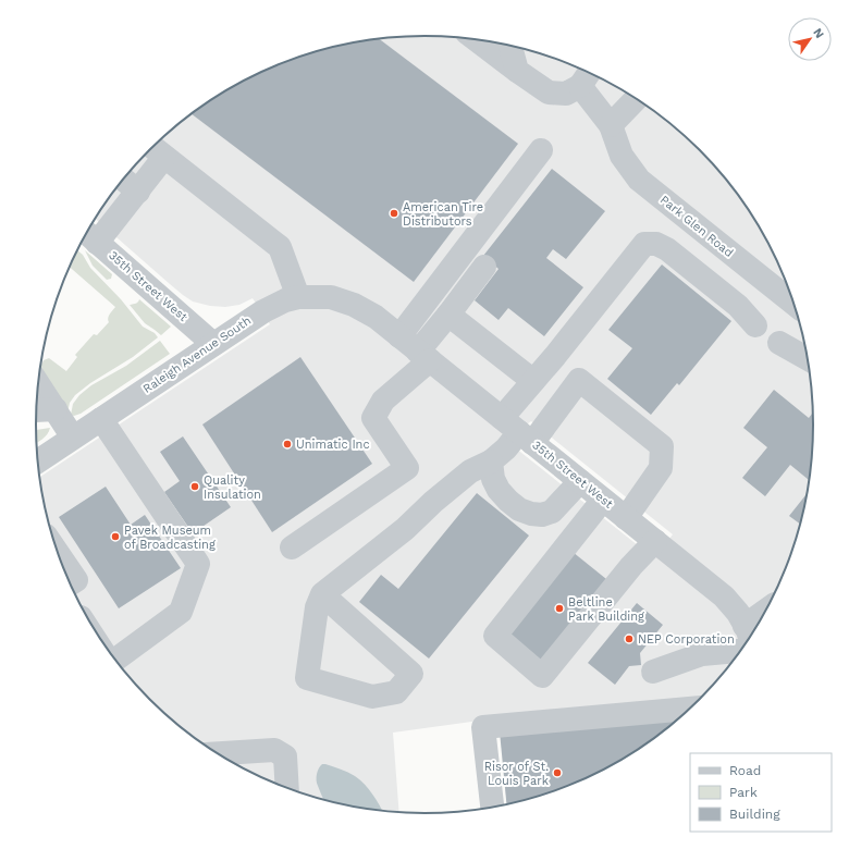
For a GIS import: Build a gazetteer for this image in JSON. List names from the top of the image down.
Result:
{
  "streets": {
    "street": ["Park Glen Road", "35th Street West", "Raleigh Avenue South"]
  },
  "crossings": [
    ["35th Street West", "Raleigh Avenue South"]
  ],
  "places": [
    "American Tire Distributors",
    "Unimatic Inc",
    "Quality Insulation",
    "Pavek Museum of Broadcasting",
    "Beltline Park Building",
    "NEP Corporation",
    "Risor of St. Louis Park"
  ],
  "legend": ["Road", "Park", "Building"],
  "north": "top right"
}
